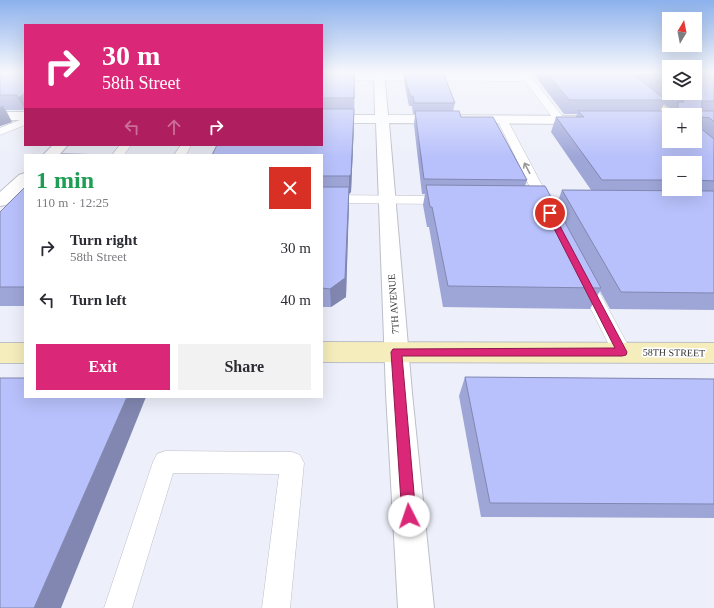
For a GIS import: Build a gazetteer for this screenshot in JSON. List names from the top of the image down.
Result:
{
  "streets": {
    "street": ["7TH AVENUE", "58TH STREET"]
  },
  "crossings": [
    ["7TH AVENUE", "58TH STREET"]
  ],
  "north": "top",
  "page": {
    "map_buttons": ["+", "−"],
    "turn": ["30 m", "58th Street"],
    "heading": ["1 min", "110 m · 12:25"],
    "list": [
      {
        "name": "Turn right",
        "note": "58th Street",
        "value": "30 m"
      },
      {
        "name": "Turn left",
        "value": "40 m"
      }
    ],
    "buttons": ["Exit", "Share"]
  }
}
